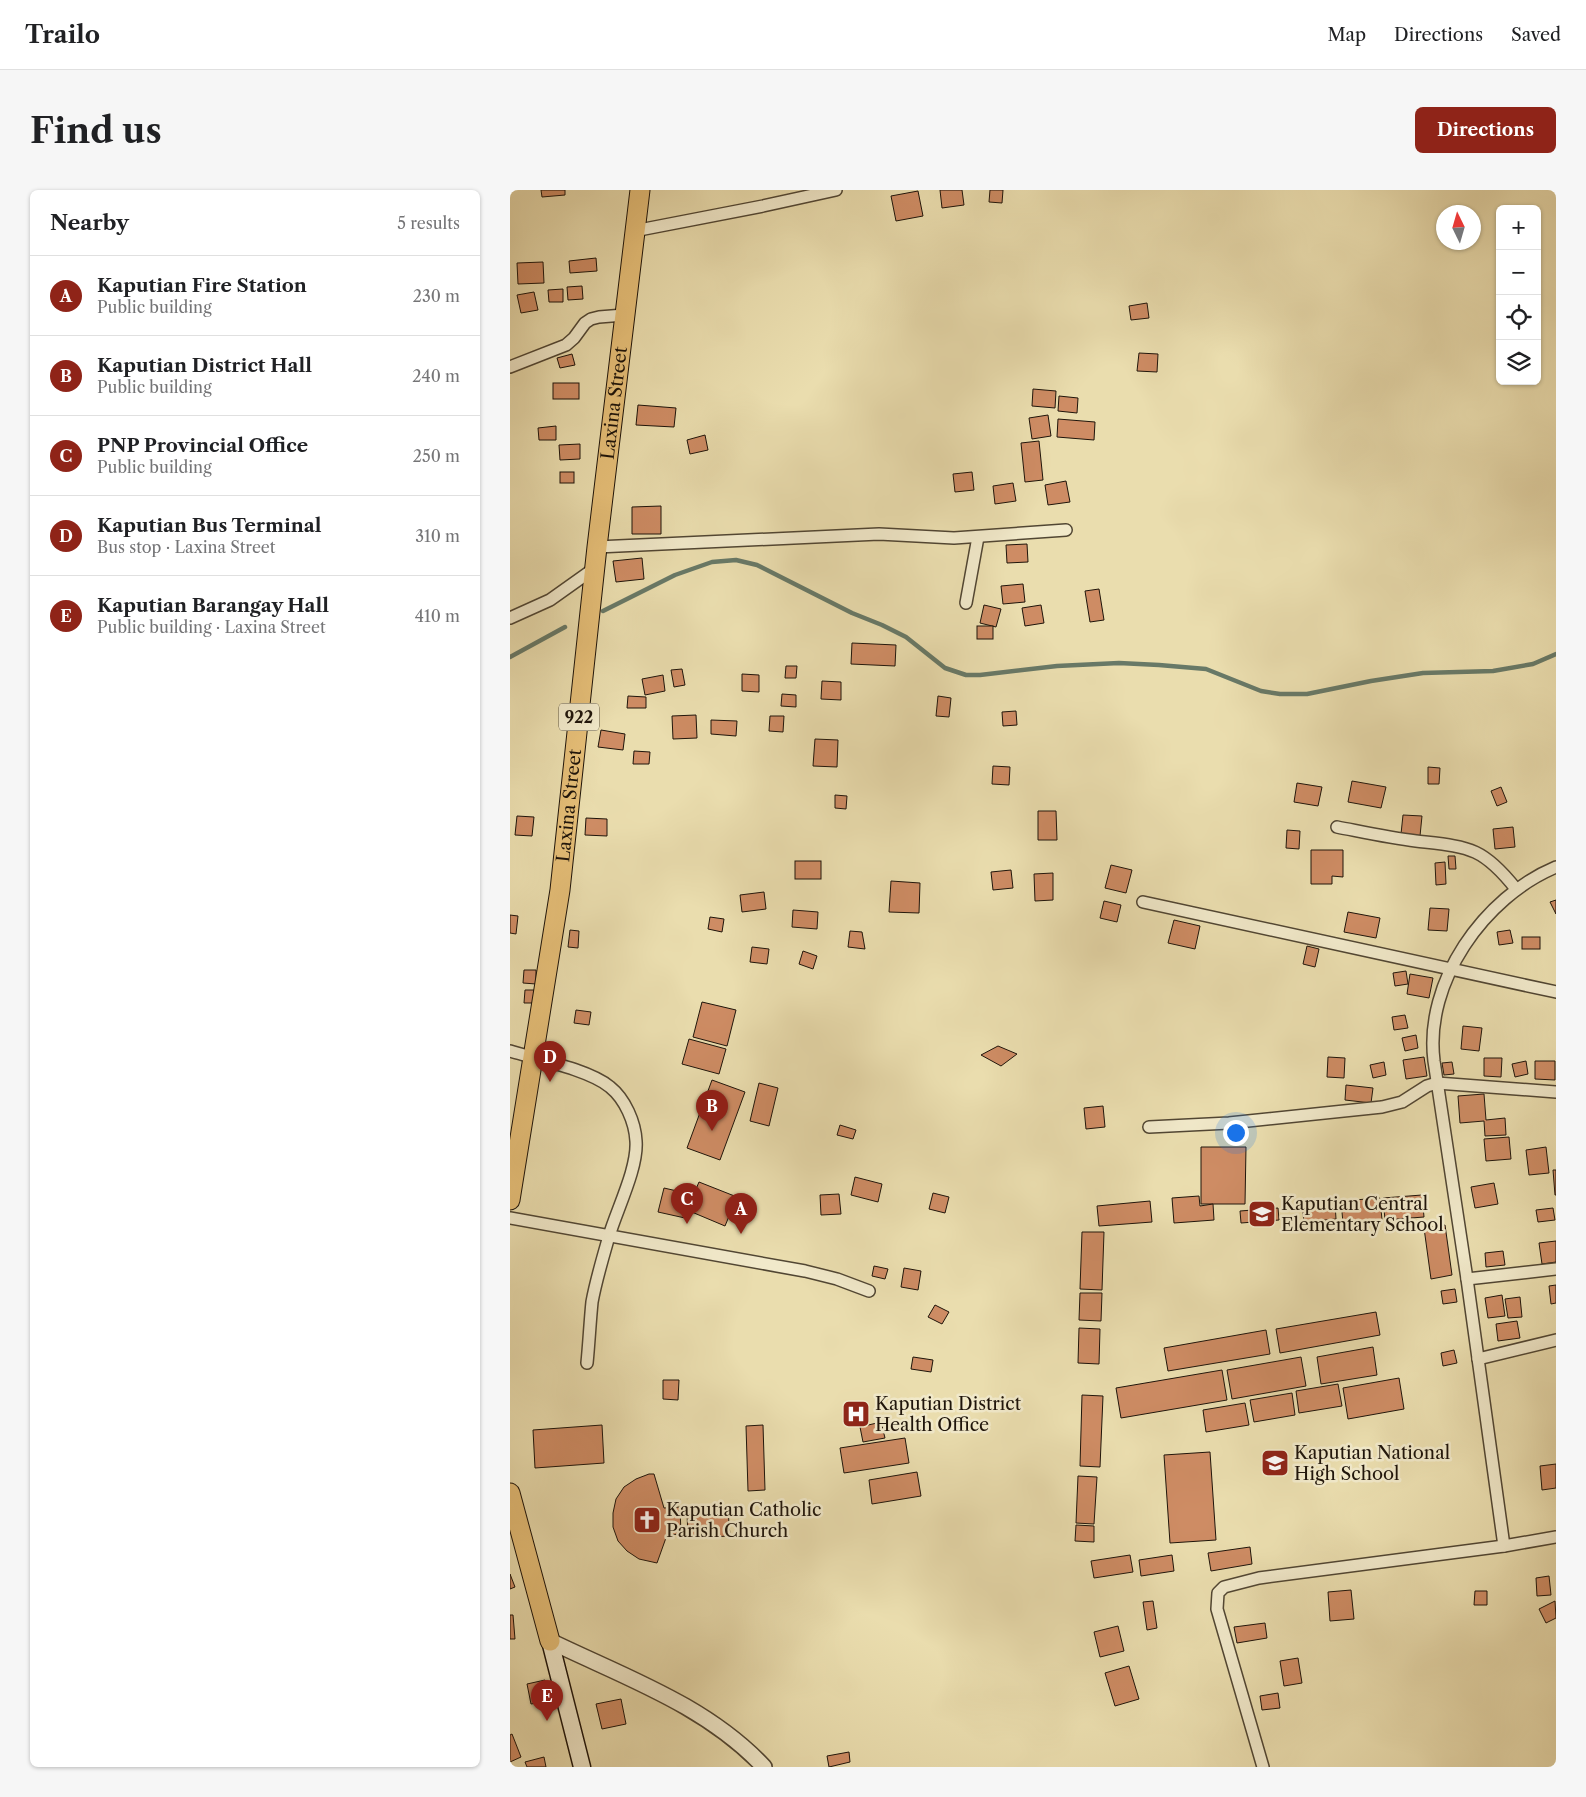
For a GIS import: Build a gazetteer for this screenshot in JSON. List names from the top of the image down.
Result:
{
  "streets": {
    "main road": ["Laxina Street", "922"]
  },
  "crossings": [
    ["Laxina Street", "922"]
  ],
  "places": {
    "school or university": ["Kaputian Central Elementary School", "Kaputian National High School"],
    "hospital": ["Kaputian District Health Office"],
    "church": ["Kaputian Catholic Parish Church"]
  },
  "north": "top",
  "page": {
    "header": "Trailo",
    "nav": ["Map", "Directions", "Saved"],
    "buttons": "Directions",
    "title": "Find us",
    "heading": ["Nearby", "5 results"],
    "map_buttons": ["+", "−"],
    "list": [
      {
        "mark": "A",
        "name": "Kaputian Fire Station",
        "note": "Public building",
        "value": "230 m"
      },
      {
        "mark": "B",
        "name": "Kaputian District Hall",
        "note": "Public building",
        "value": "240 m"
      },
      {
        "mark": "C",
        "name": "PNP Provincial Office",
        "note": "Public building",
        "value": "250 m"
      },
      {
        "mark": "D",
        "name": "Kaputian Bus Terminal",
        "note": "Bus stop · Laxina Street",
        "value": "310 m"
      },
      {
        "mark": "E",
        "name": "Kaputian Barangay Hall",
        "note": "Public building · Laxina Street",
        "value": "410 m"
      }
    ],
    "pins": [
      "D",
      "B",
      "C",
      "A",
      "E"
    ]
  }
}
